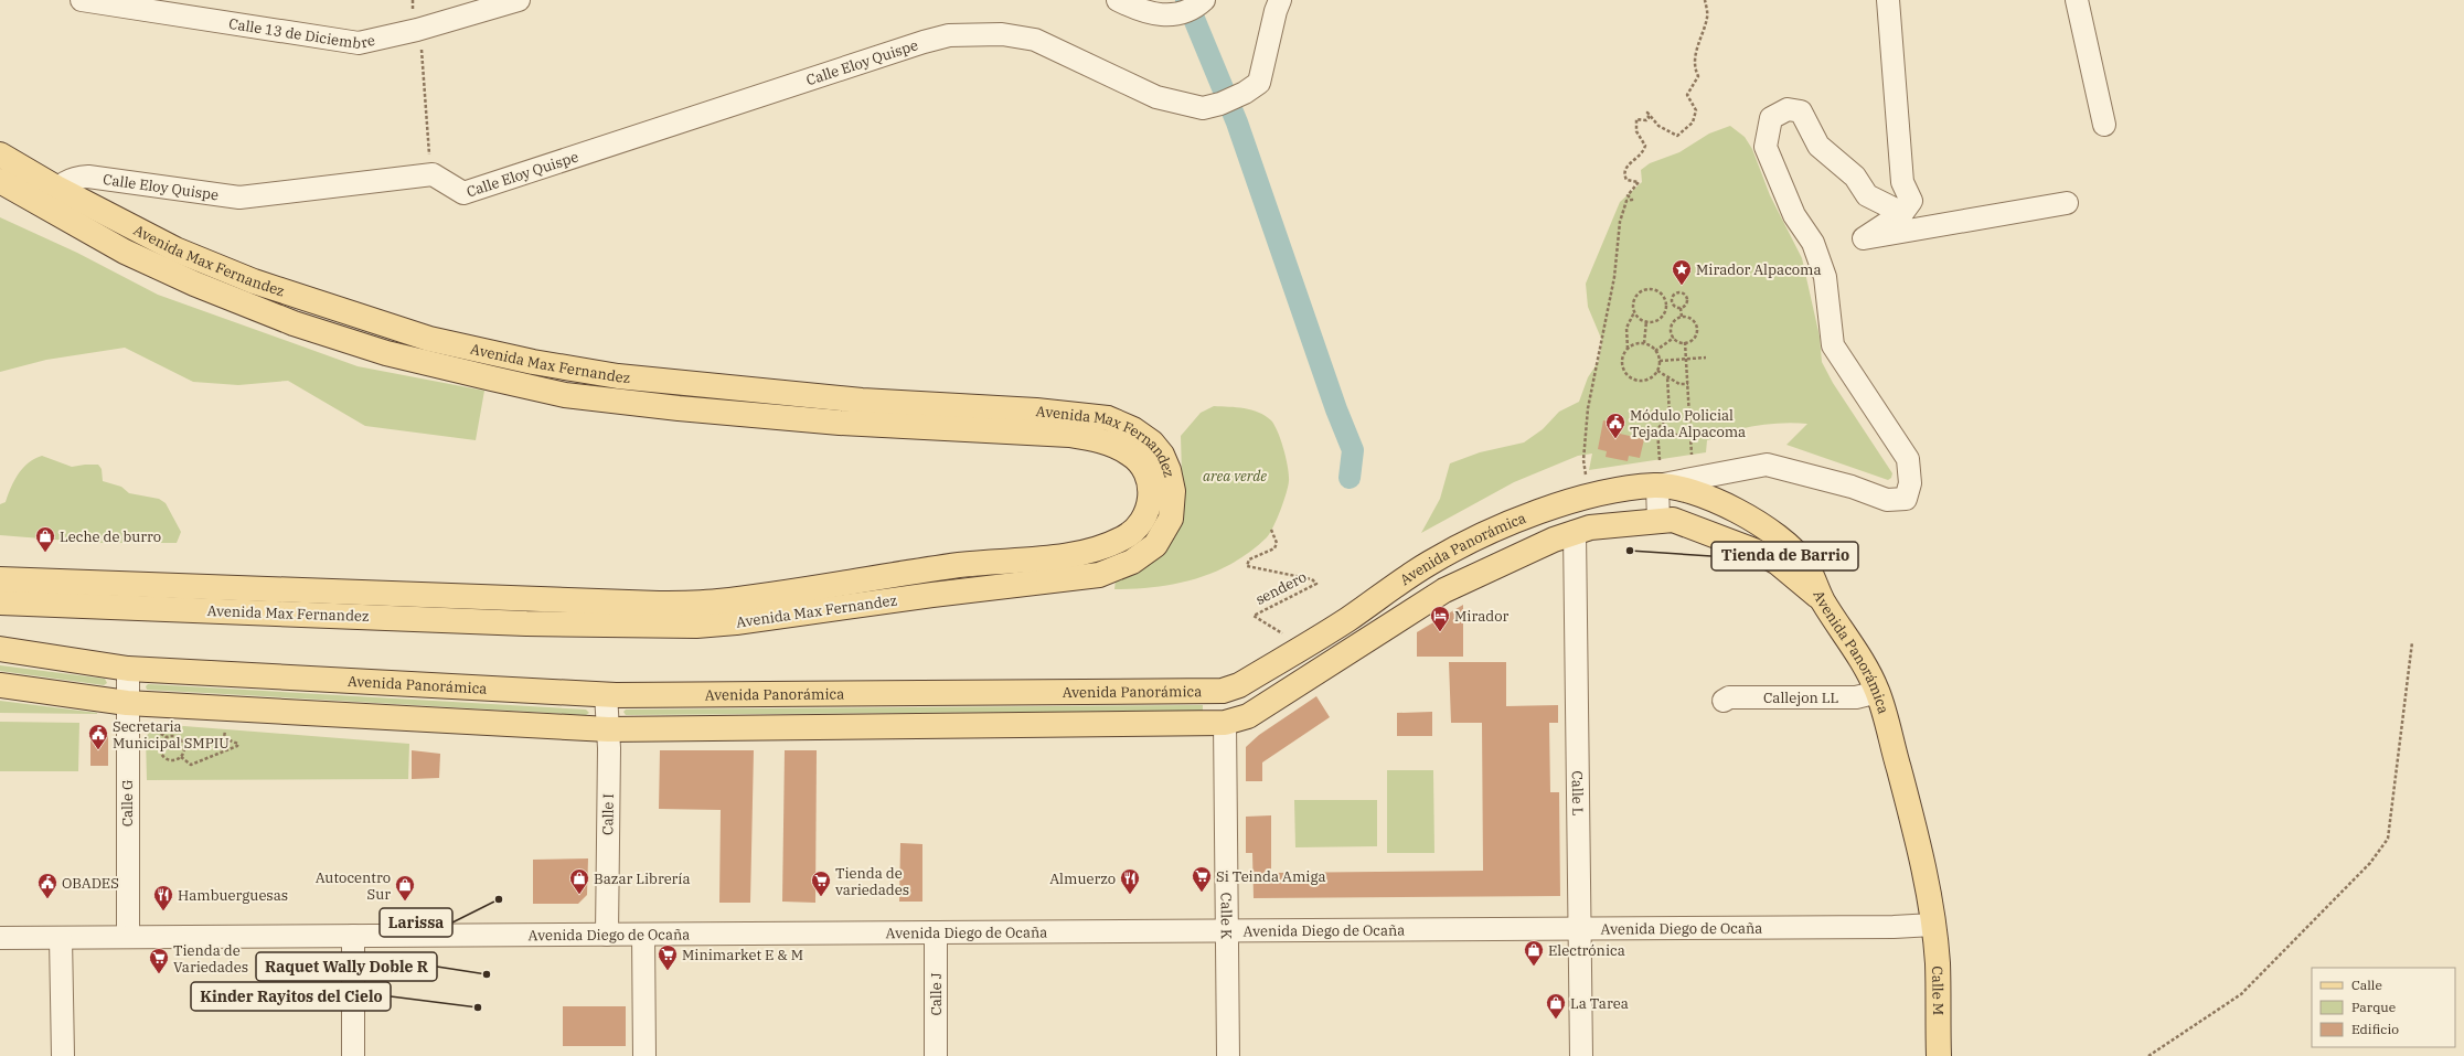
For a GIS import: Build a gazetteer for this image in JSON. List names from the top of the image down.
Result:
{
  "streets": {
    "main road": ["Avenida Max Fernandez", "Avenida Panorámica", "Calle M"],
    "street": [
      "Calle 13 de Diciembre",
      "Calle Eloy Quispe",
      "Callejon LL",
      "Calle L",
      "Calle G",
      "Calle I",
      "Calle K",
      "Avenida Diego de Ocaña",
      "Calle J"
    ],
    "path": ["sendero"]
  },
  "crossings": [
    ["Calle Eloy Quispe", "Avenida Max Fernandez"],
    ["Avenida Panorámica", "Callejon LL"],
    ["Avenida Panorámica", "Calle L"],
    ["Avenida Panorámica", "Calle G"],
    ["Avenida Panorámica", "Calle I"],
    ["Avenida Panorámica", "Calle K"],
    ["Avenida Panorámica", "Avenida Diego de Ocaña"],
    ["Avenida Panorámica", "Calle M"],
    ["Calle L", "Avenida Diego de Ocaña"],
    ["Calle G", "Avenida Diego de Ocaña"],
    ["Calle I", "Avenida Diego de Ocaña"],
    ["Calle K", "Avenida Diego de Ocaña"],
    ["Avenida Diego de Ocaña", "Calle M"],
    ["Avenida Diego de Ocaña", "Calle J"]
  ],
  "parks": ["area verde"],
  "places": {
    "place": ["Mirador Alpacoma"],
    "public building": ["Módulo Policial Tejada Alpacoma", "Secretaria Municipal SMPIU", "OBADES"],
    "other": [
      "Tienda de Barrio",
      "Larissa",
      "Raquet Wally Doble R",
      "Kinder Rayitos del Cielo"
    ],
    "shop": [
      "Leche de burro",
      "Bazar Librería",
      "Autocentro Sur",
      "Electrónica",
      "La Tarea"
    ],
    "hotel": ["Mirador"],
    "supermarket": [
      "Si Teinda Amiga",
      "Tienda de variedades",
      "Minimarket E & M",
      "Tienda de Variedades"
    ],
    "restaurant": ["Almuerzo", "Hambuerguesas"]
  },
  "legend": ["Calle", "Parque", "Edificio"]
}
